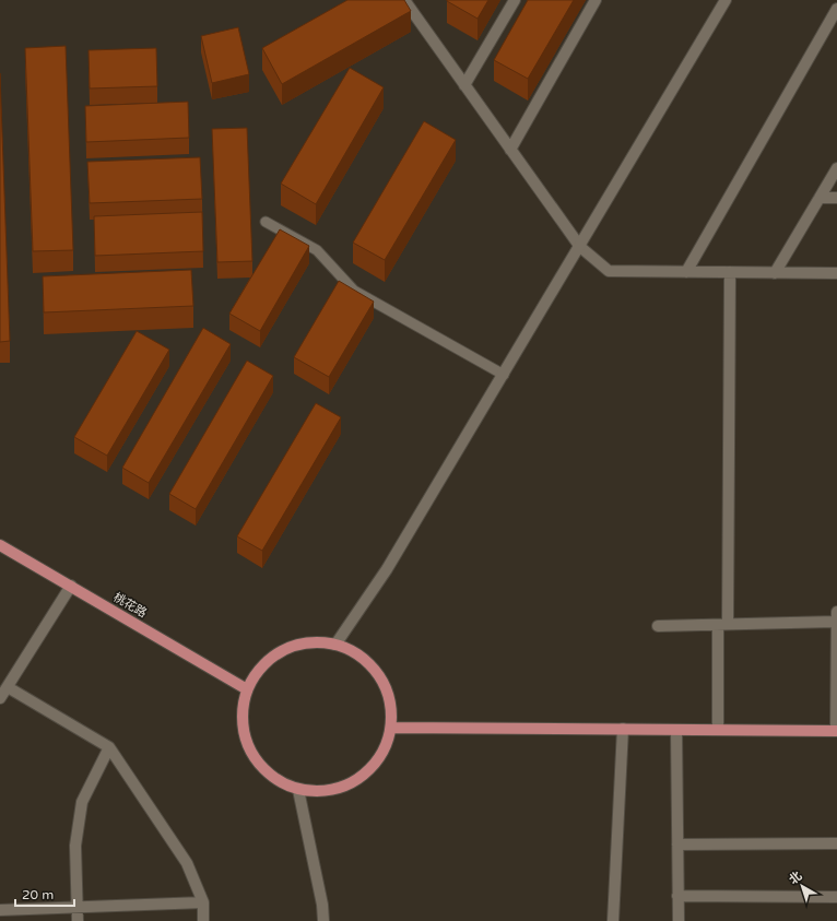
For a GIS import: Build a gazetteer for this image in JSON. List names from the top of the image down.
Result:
{
  "streets": {
    "main road": ["桃花路"]
  },
  "scale_bar": "20 m",
  "north": "top left"
}
